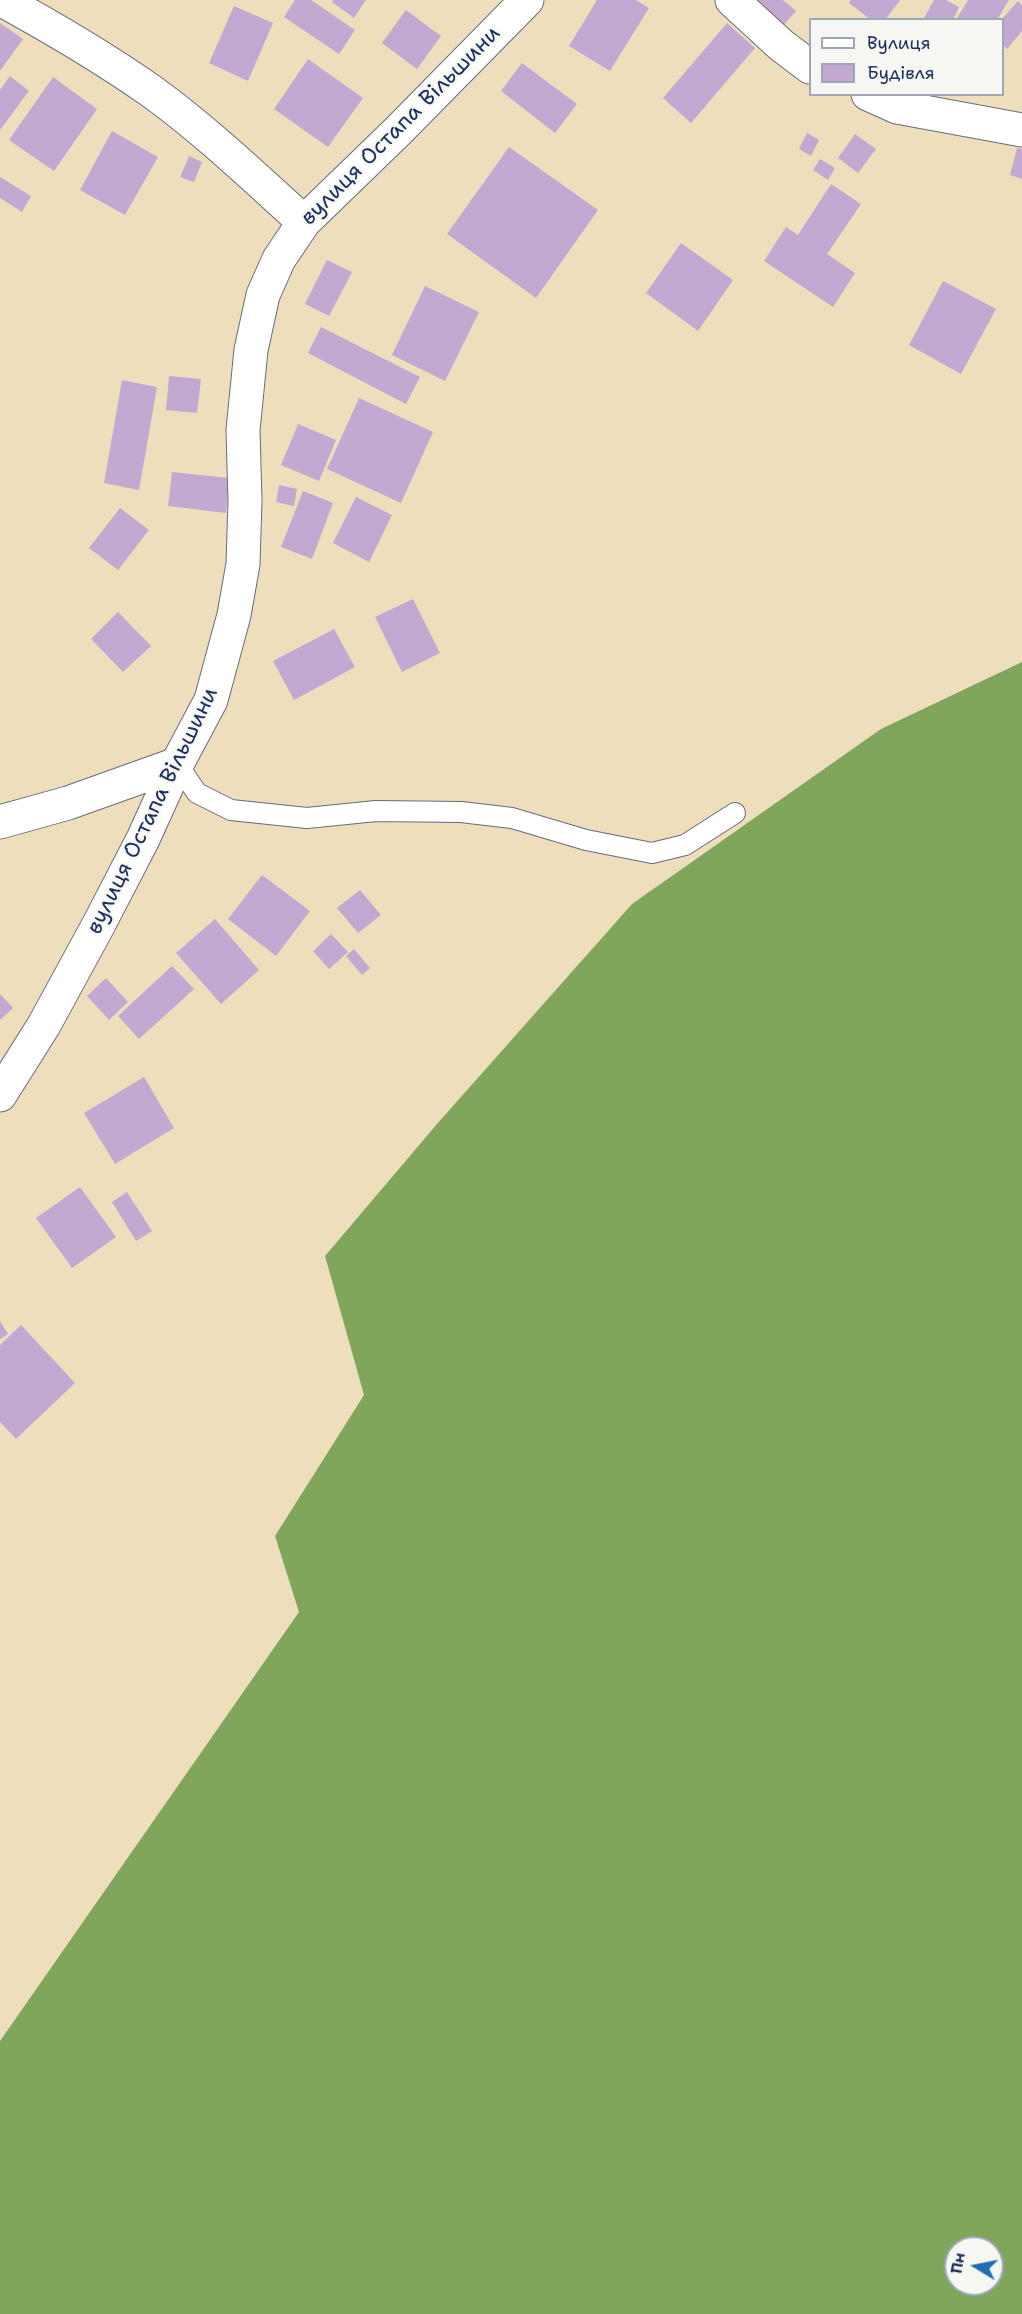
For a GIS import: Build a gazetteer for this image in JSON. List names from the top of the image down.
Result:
{
  "streets": {
    "street": ["вулиця Остапа Вільшини"]
  },
  "legend": ["Вулиця", "Будівля"],
  "north": "left"
}
